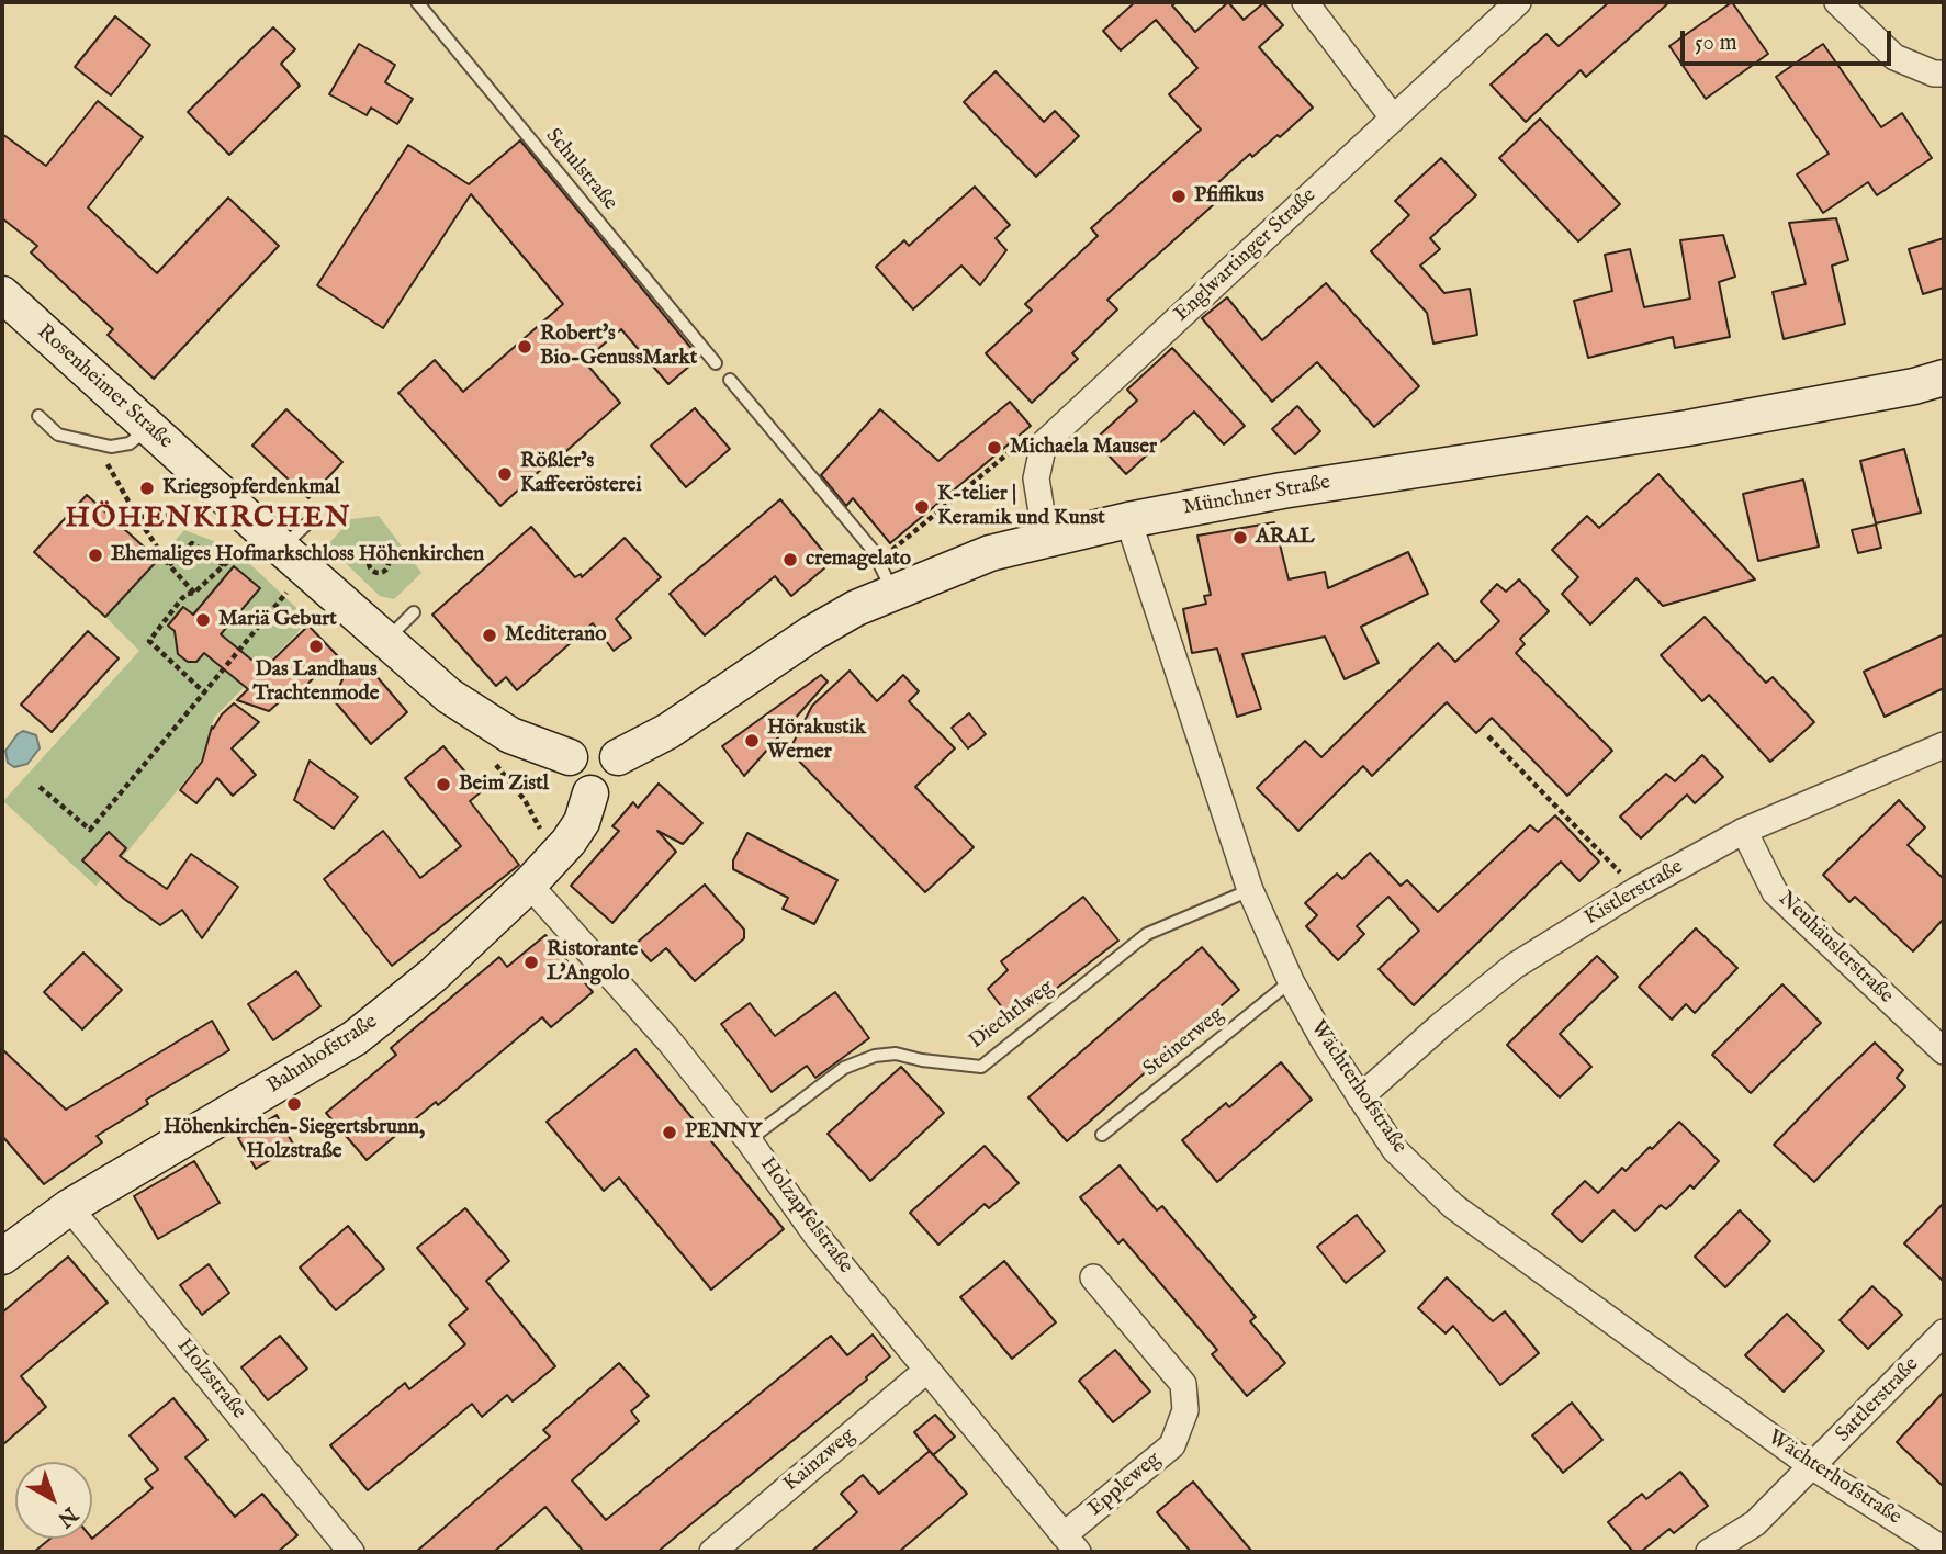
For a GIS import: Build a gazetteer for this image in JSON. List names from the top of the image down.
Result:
{
  "streets": {
    "street": [
      "Englwartinger Straße",
      "Rosenheimer Straße",
      "Münchner Straße",
      "Kistlerstraße",
      "Neuhäuslerstraße",
      "Bahnhofstraße",
      "Wächterhofstraße",
      "Holzapfelstraße",
      "Holzstraße",
      "Sattlerstraße",
      "Kainzweg",
      "Eppleweg"
    ],
    "lane": ["Schulstraße", "Diechtlweg", "Steinerweg"]
  },
  "crossings": [
    ["Rosenheimer Straße", "Münchner Straße"],
    ["Rosenheimer Straße", "Bahnhofstraße"],
    ["Münchner Straße", "Bahnhofstraße"],
    ["Münchner Straße", "Wächterhofstraße"],
    ["Kistlerstraße", "Neuhäuslerstraße"],
    ["Kistlerstraße", "Wächterhofstraße"],
    ["Diechtlweg", "Wächterhofstraße"],
    ["Diechtlweg", "Holzapfelstraße"],
    ["Steinerweg", "Wächterhofstraße"],
    ["Bahnhofstraße", "Holzapfelstraße"],
    ["Bahnhofstraße", "Holzstraße"],
    ["Wächterhofstraße", "Sattlerstraße"],
    ["Holzapfelstraße", "Kainzweg"],
    ["Holzapfelstraße", "Eppleweg"]
  ],
  "districts": ["HÖHENKIRCHEN"],
  "places": [
    "Pfiffikus",
    "Robert's Bio-GenussMarkt",
    "Michaela Mauser",
    "Rößler’s Kaffeerösterei",
    "Kriegsopferdenkmal",
    "K-telier | Keramik und Kunst",
    "ARAL",
    "Ehemaliges Hofmarkschloss Höhenkirchen",
    "cremagelato",
    "Mariä Geburt",
    "Mediterano",
    "Das Landhaus Trachtenmode",
    "Hörakustik Werner",
    "Beim Zistl",
    "Ristorante L'Angolo",
    "Höhenkirchen-Siegertsbrunn, Holzstraße",
    "PENNY"
  ],
  "scale_bar": "50 m",
  "north": "bottom right"
}
